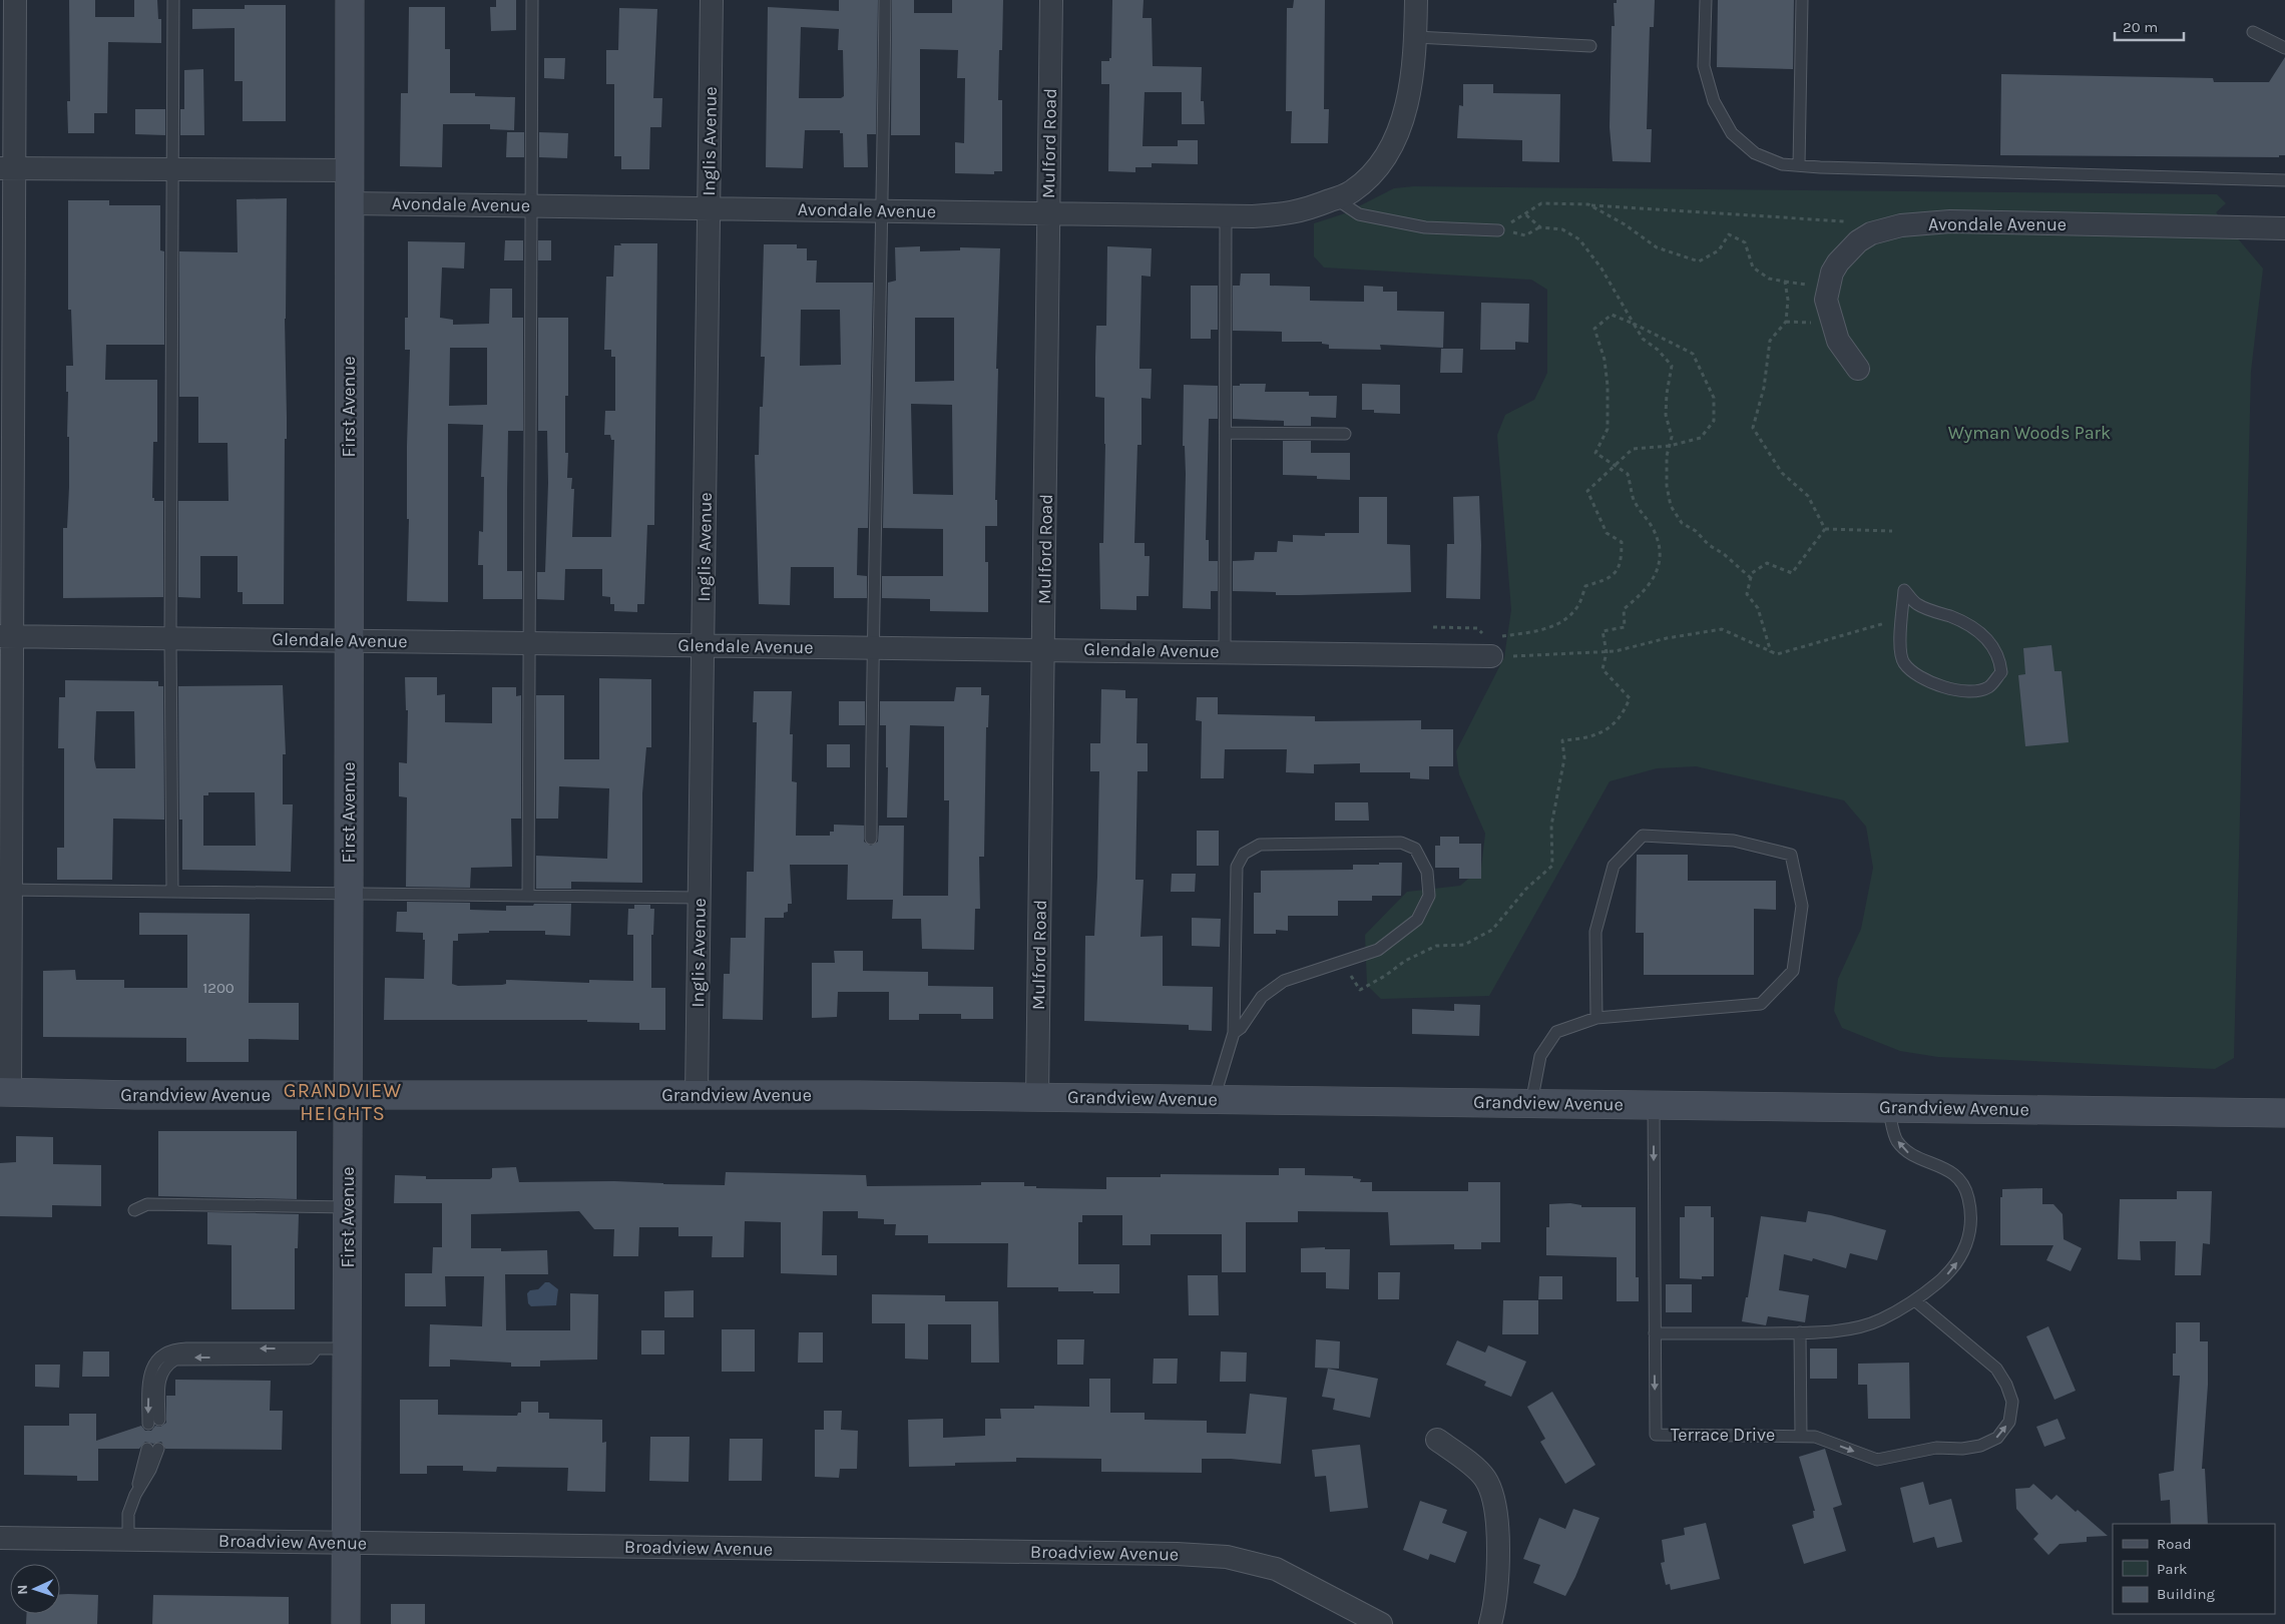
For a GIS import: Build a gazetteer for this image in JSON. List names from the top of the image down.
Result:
{
  "streets": {
    "main road": ["First Avenue", "Grandview Avenue"],
    "street": [
      "Inglis Avenue",
      "Mulford Road",
      "Avondale Avenue",
      "Glendale Avenue",
      "Broadview Avenue"
    ],
    "lane": ["Terrace Drive"]
  },
  "crossings": [
    ["Inglis Avenue", "Avondale Avenue"],
    ["Inglis Avenue", "Glendale Avenue"],
    ["Inglis Avenue", "Grandview Avenue"],
    ["Mulford Road", "Avondale Avenue"],
    ["Mulford Road", "Glendale Avenue"],
    ["Mulford Road", "Grandview Avenue"],
    ["Avondale Avenue", "First Avenue"],
    ["First Avenue", "Glendale Avenue"],
    ["First Avenue", "Grandview Avenue"],
    ["First Avenue", "Broadview Avenue"],
    ["Grandview Avenue", "Terrace Drive"]
  ],
  "districts": ["GRANDVIEW HEIGHTS"],
  "parks": ["Wyman Woods Park"],
  "house_numbers": ["1200"],
  "legend": ["Road", "Park", "Building"],
  "scale_bar": "20 m",
  "north": "left"
}
